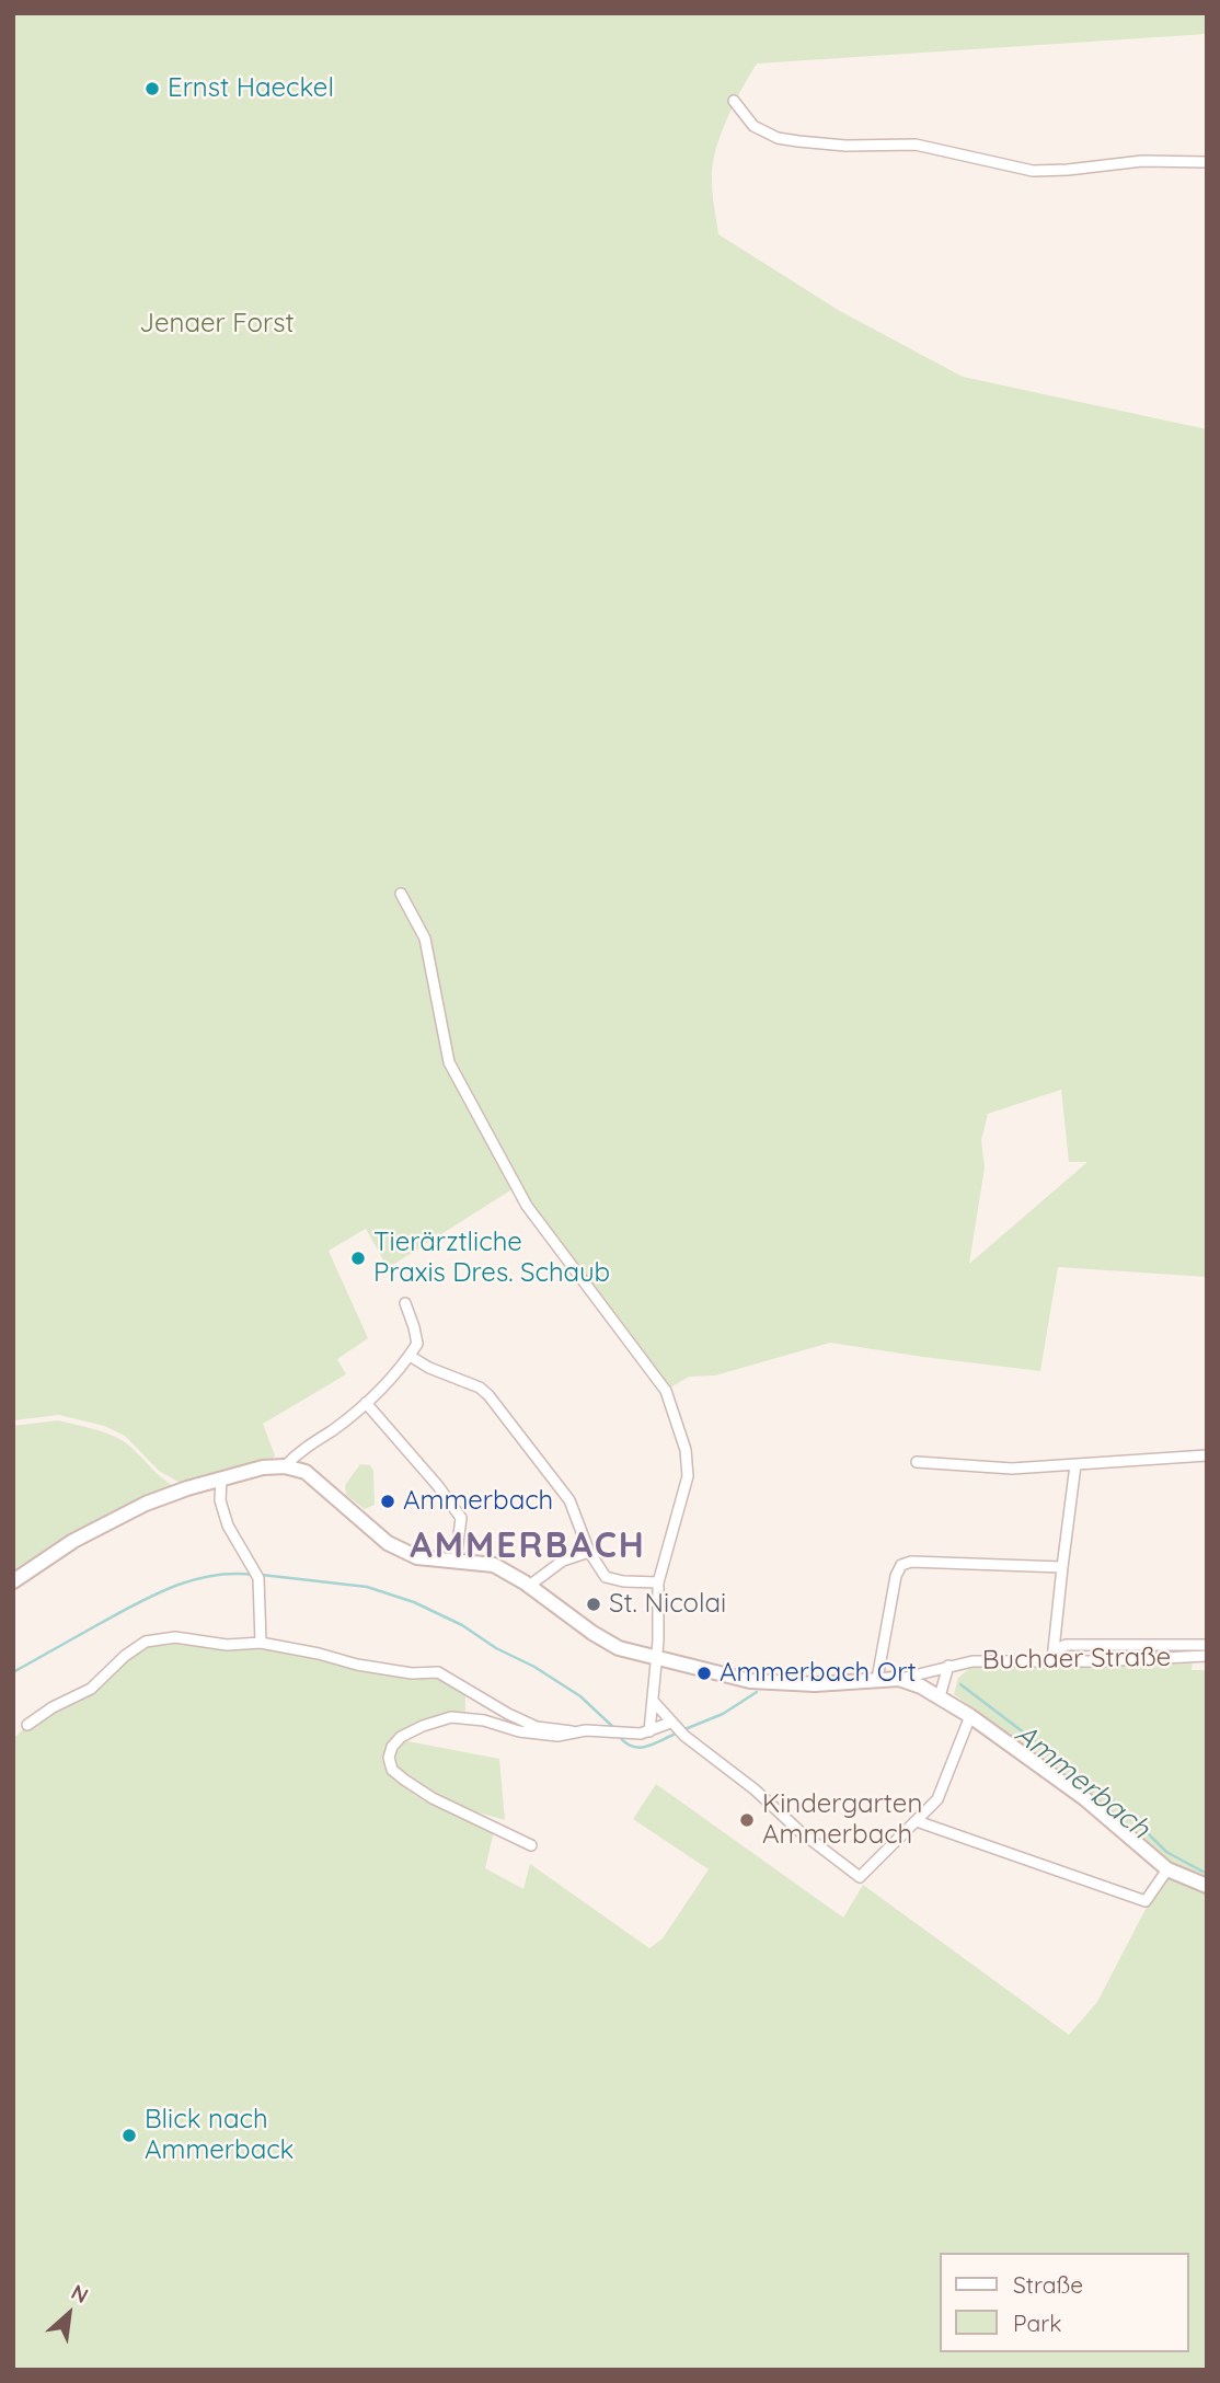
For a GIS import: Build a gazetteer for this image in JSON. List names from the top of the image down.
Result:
{
  "streets": {
    "street": ["Buchaer Straße"]
  },
  "districts": ["AMMERBACH"],
  "water": ["Ammerbach"],
  "parks": ["Jenaer Forst"],
  "places": [
    "Ernst Haeckel",
    "Tierärztliche Praxis Dres. Schaub",
    "Ammerbach",
    "St. Nicolai",
    "Ammerbach Ort",
    "Kindergarten Ammerbach",
    "Blick nach Ammerback"
  ],
  "legend": ["Straße", "Park"],
  "north": "top right"
}
